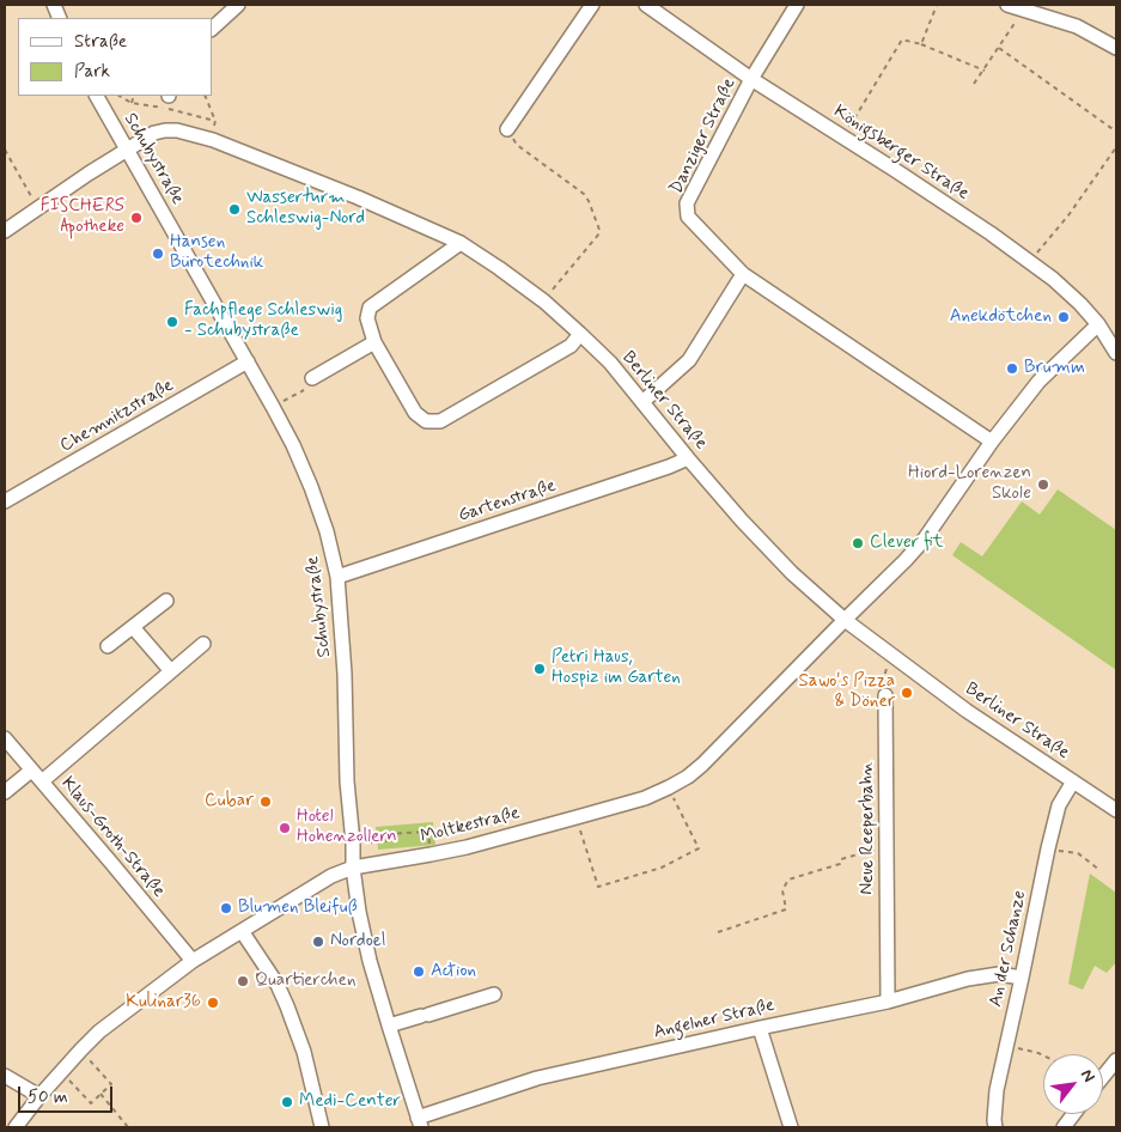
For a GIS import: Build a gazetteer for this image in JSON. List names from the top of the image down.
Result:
{
  "streets": {
    "street": [
      "Danziger Straße",
      "Königsberger Straße",
      "Schubystraße",
      "Berliner Straße",
      "Chemnitzstraße",
      "Gartenstraße",
      "Moltkestraße",
      "Neue Reeperbahn",
      "Klaus-Groth-Straße",
      "An der Schanze",
      "Angelner Straße"
    ]
  },
  "crossings": [
    ["Danziger Straße", "Königsberger Straße"],
    ["Danziger Straße", "Moltkestraße"],
    ["Königsberger Straße", "Moltkestraße"],
    ["Schubystraße", "Berliner Straße"],
    ["Schubystraße", "Chemnitzstraße"],
    ["Schubystraße", "Gartenstraße"],
    ["Schubystraße", "Moltkestraße"],
    ["Schubystraße", "Angelner Straße"],
    ["Berliner Straße", "Gartenstraße"],
    ["Berliner Straße", "Moltkestraße"],
    ["Berliner Straße", "An der Schanze"],
    ["Moltkestraße", "Klaus-Groth-Straße"],
    ["Neue Reeperbahn", "Angelner Straße"],
    ["An der Schanze", "Angelner Straße"]
  ],
  "places": [
    "Wasserturm Schleswig-Nord",
    "FISCHERS Apotheke",
    "Hansen Bürotechnik",
    "Anekdötchen",
    "Fachpflege Schleswig - Schubystraße",
    "Brumm",
    "Hiord-Lorenzen Skole",
    "Clever fit",
    "Petri Haus, Hospiz im Garten",
    "Sawo's Pizza & Döner",
    "Cubar",
    "Hotel Hohenzollern",
    "Blumen Bleifuß",
    "Nordoel",
    "Action",
    "Quartierchen",
    "Kulinar36",
    "Medi-Center"
  ],
  "legend": ["Straße", "Park"],
  "scale_bar": "50 m",
  "north": "top right"
}
